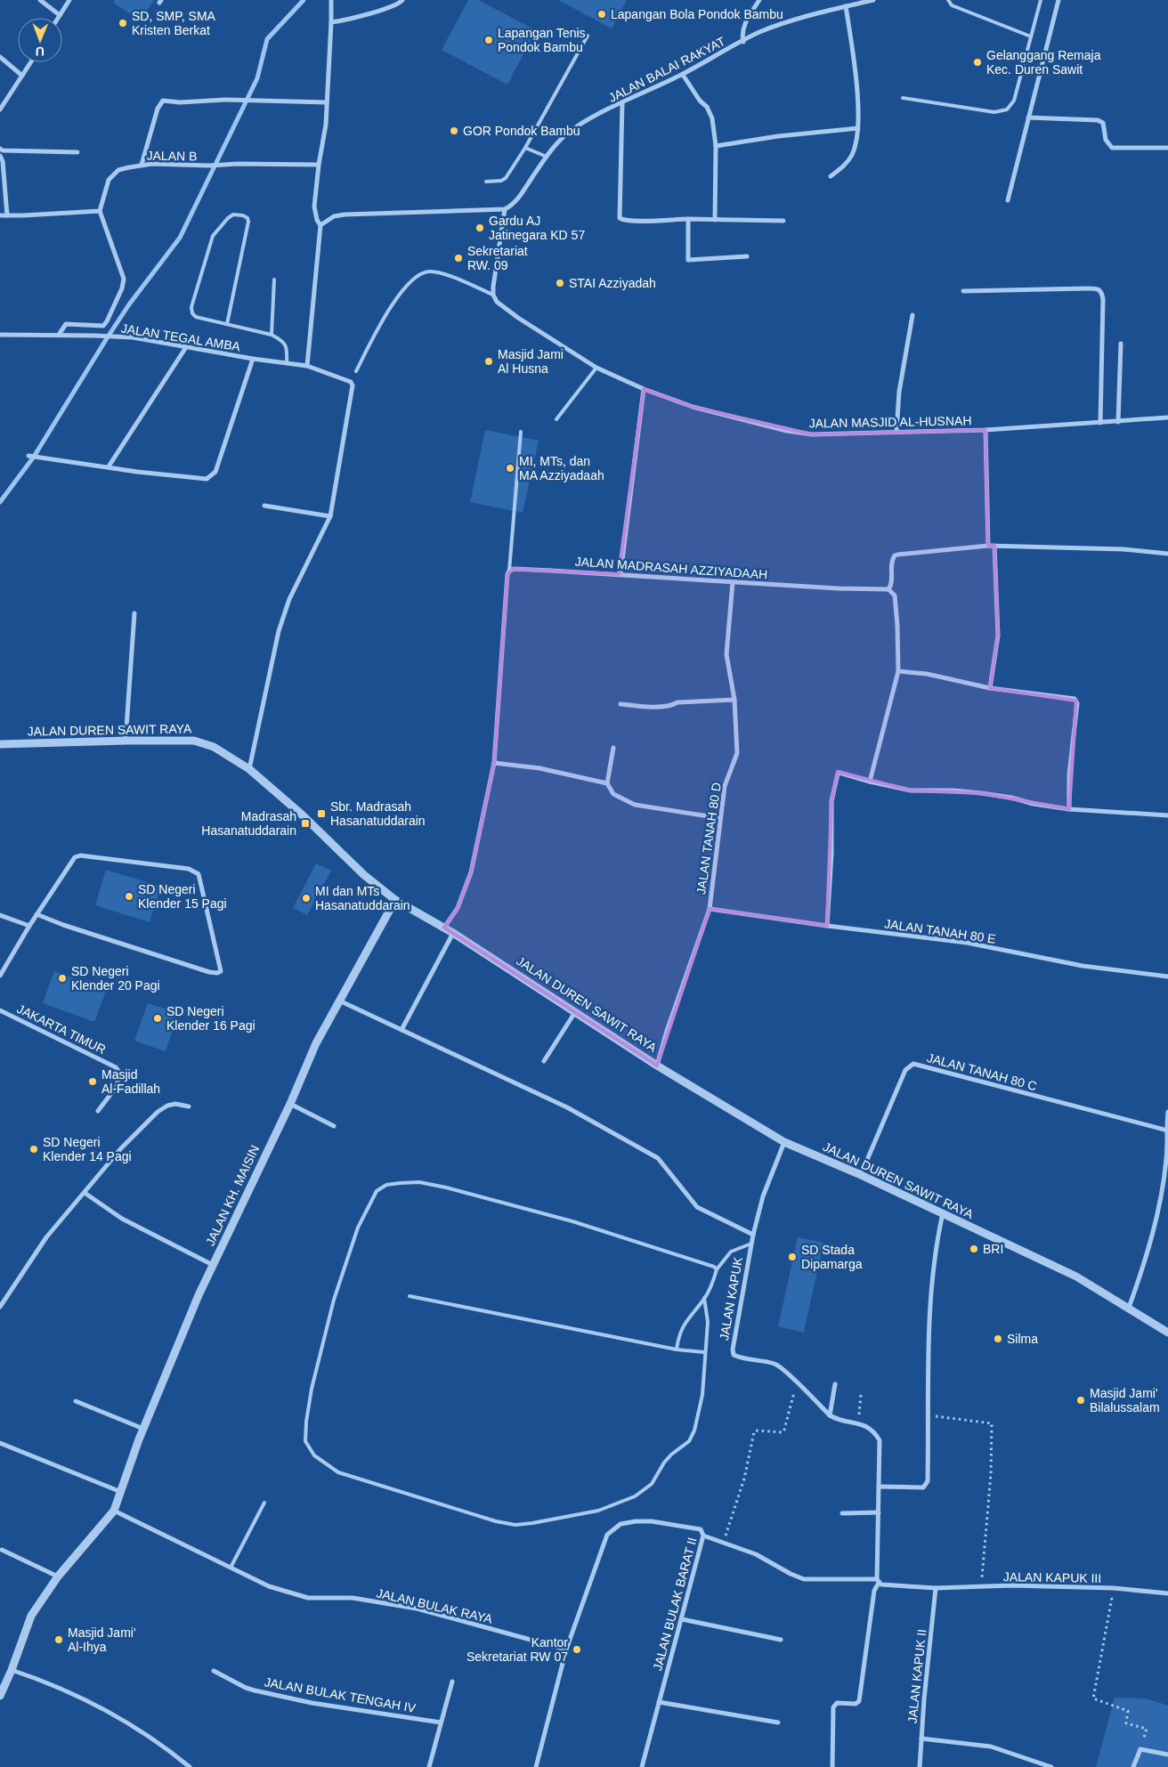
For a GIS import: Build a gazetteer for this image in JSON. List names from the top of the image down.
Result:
{
  "streets": {
    "street": [
      "JALAN BALAI RAKYAT",
      "JALAN B",
      "JALAN TEGAL AMBA",
      "JALAN MASJID AL-HUSNAH",
      "JALAN MADRASAH AZZIYADAAH",
      "JALAN DUREN SAWIT RAYA",
      "JALAN TANAH 80 D",
      "JALAN TANAH 80 E",
      "JAKARTA TIMUR",
      "JALAN TANAH 80 C",
      "JALAN KH. MAISIN",
      "JALAN KAPUK",
      "JALAN KAPUK III",
      "JALAN BULAK BARAT II",
      "JALAN BULAK RAYA",
      "JALAN KAPUK II",
      "JALAN BULAK TENGAH IV"
    ]
  },
  "crossings": [
    ["JALAN MADRASAH AZZIYADAAH", "JALAN TANAH 80 D"],
    ["JALAN DUREN SAWIT RAYA", "JALAN TANAH 80 D"],
    ["JALAN DUREN SAWIT RAYA", "JALAN TANAH 80 C"],
    ["JALAN DUREN SAWIT RAYA", "JALAN KH. MAISIN"],
    ["JALAN DUREN SAWIT RAYA", "JALAN KAPUK"],
    ["JALAN TANAH 80 D", "JALAN TANAH 80 E"],
    ["JALAN KH. MAISIN", "JALAN BULAK RAYA"],
    ["JALAN KAPUK III", "JALAN KAPUK II"],
    ["JALAN BULAK BARAT II", "JALAN BULAK RAYA"]
  ],
  "places": {
    "other": [
      "Lapangan Bola Pondok Bambu",
      "SD, SMP, SMA Kristen Berkat",
      "Lapangan Tenis Pondok Bambu",
      "Gelanggang Remaja Kec. Duren Sawit",
      "GOR Pondok Bambu",
      "Gardu AJ Jatinegara KD 57",
      "Sekretariat RW. 09",
      "STAI Azziyadah",
      "Masjid Jami Al Husna",
      "MI, MTs, dan MA Azziyadaah",
      "SD Negeri Klender 15 Pagi",
      "MI dan MTs Hasanatuddarain",
      "SD Negeri Klender 20 Pagi",
      "SD Negeri Klender 16 Pagi",
      "Masjid Al-Fadillah",
      "SD Negeri Klender 14 Pagi",
      "BRI",
      "SD Stada Dipamarga",
      "Silma",
      "Masjid Jami' Bilalussalam",
      "Masjid Jami' Al-Ihya",
      "Kantor Sekretariat RW 07"
    ],
    "transit": ["Sbr. Madrasah Hasanatuddarain", "Madrasah Hasanatuddarain"]
  },
  "north": "bottom"
}
